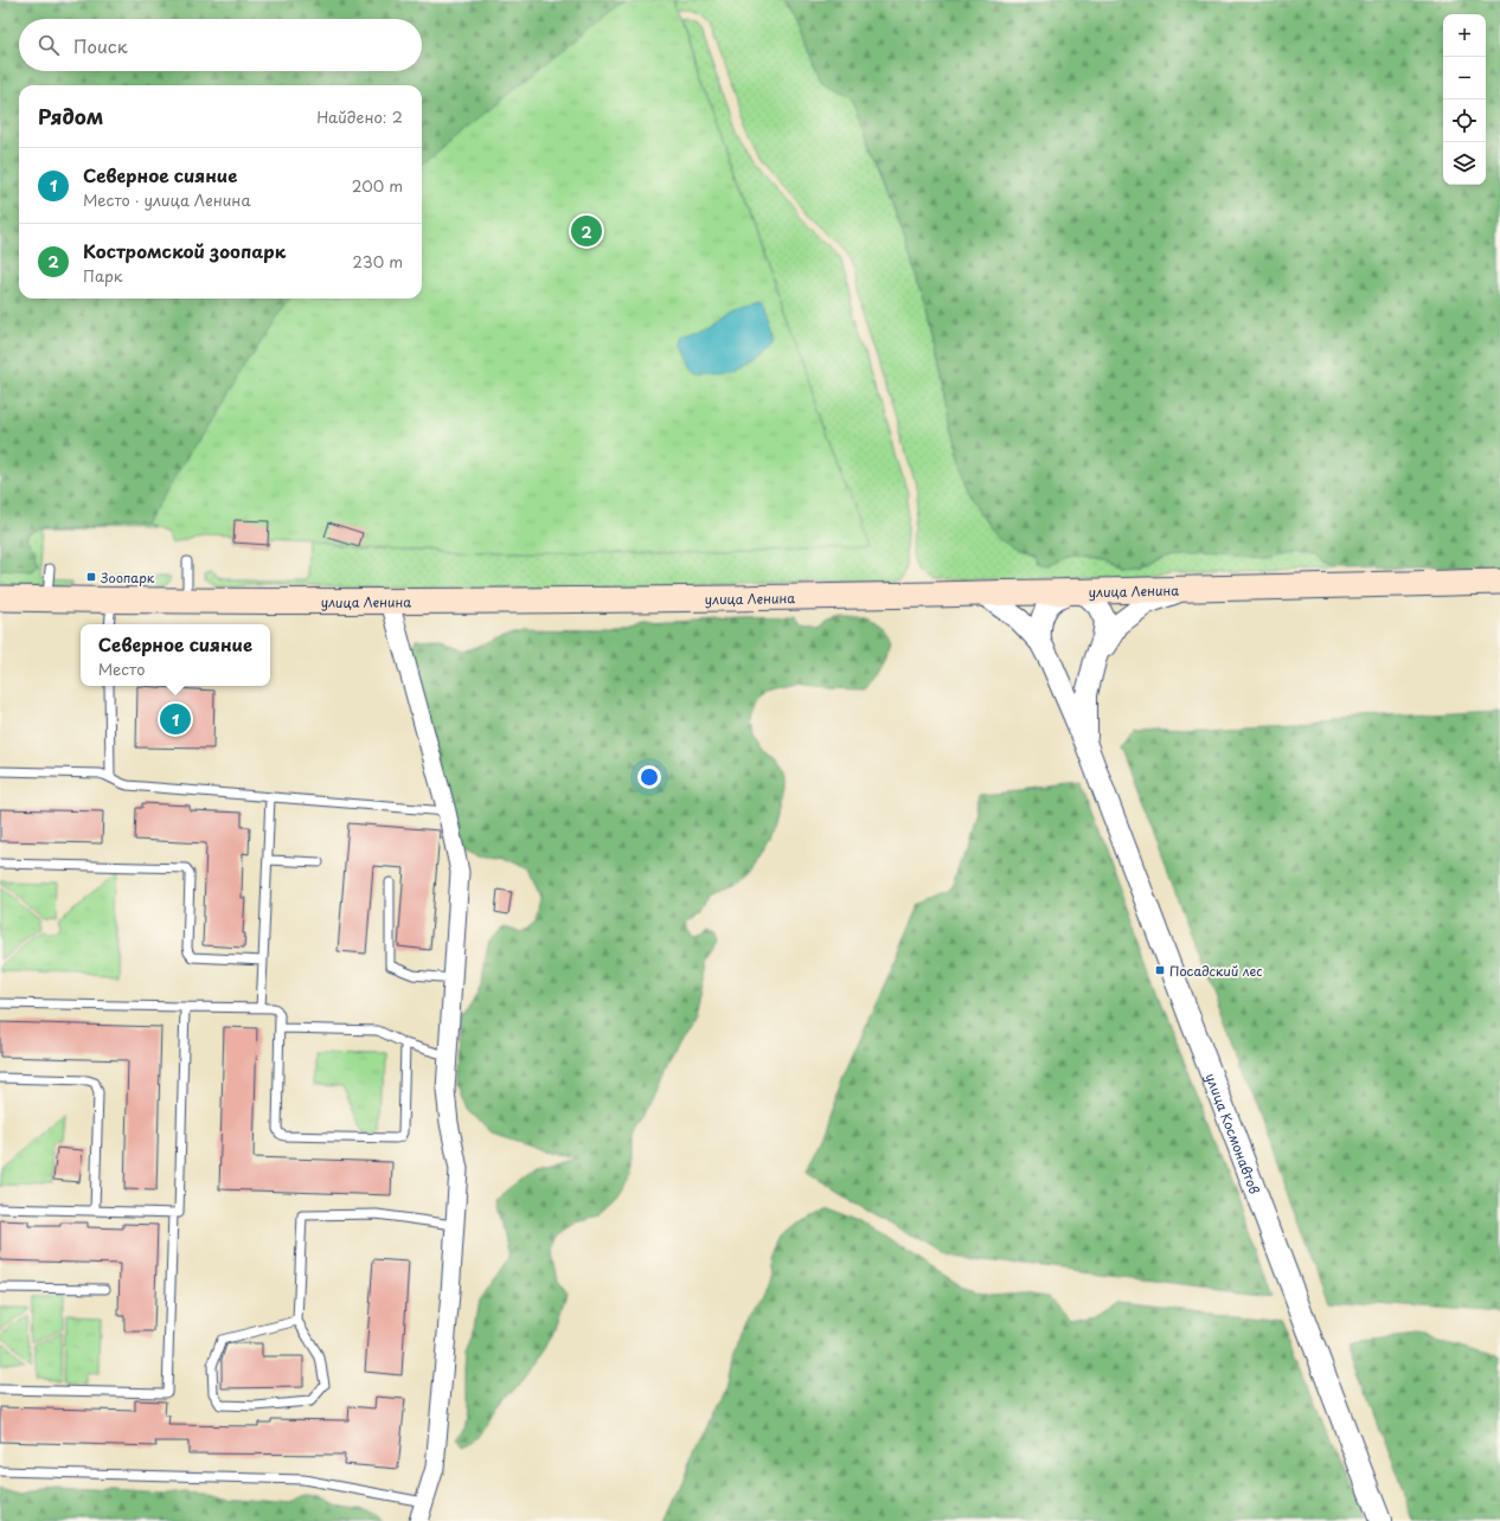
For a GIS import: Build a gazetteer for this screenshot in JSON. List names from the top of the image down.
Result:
{
  "streets": {
    "main road": ["улица Ленина"],
    "street": ["улица Космонавтов"]
  },
  "crossings": [
    ["улица Ленина", "улица Космонавтов"]
  ],
  "places": {
    "transit": ["Зоопарк", "Посадский лес"]
  },
  "page": {
    "map_buttons": ["+", "−"],
    "search": "Поиск",
    "heading": ["Рядом", "Найдено: 2"],
    "list": [
      {
        "mark": "1",
        "name": "Северное сияние",
        "note": "Место · улица Ленина",
        "value": "200 m"
      },
      {
        "mark": "2",
        "name": "Костромской зоопарк",
        "note": "Парк",
        "value": "230 m"
      }
    ],
    "pins": ["2", "1"],
    "popup": ["Северное сияние", "Место"]
  }
}
